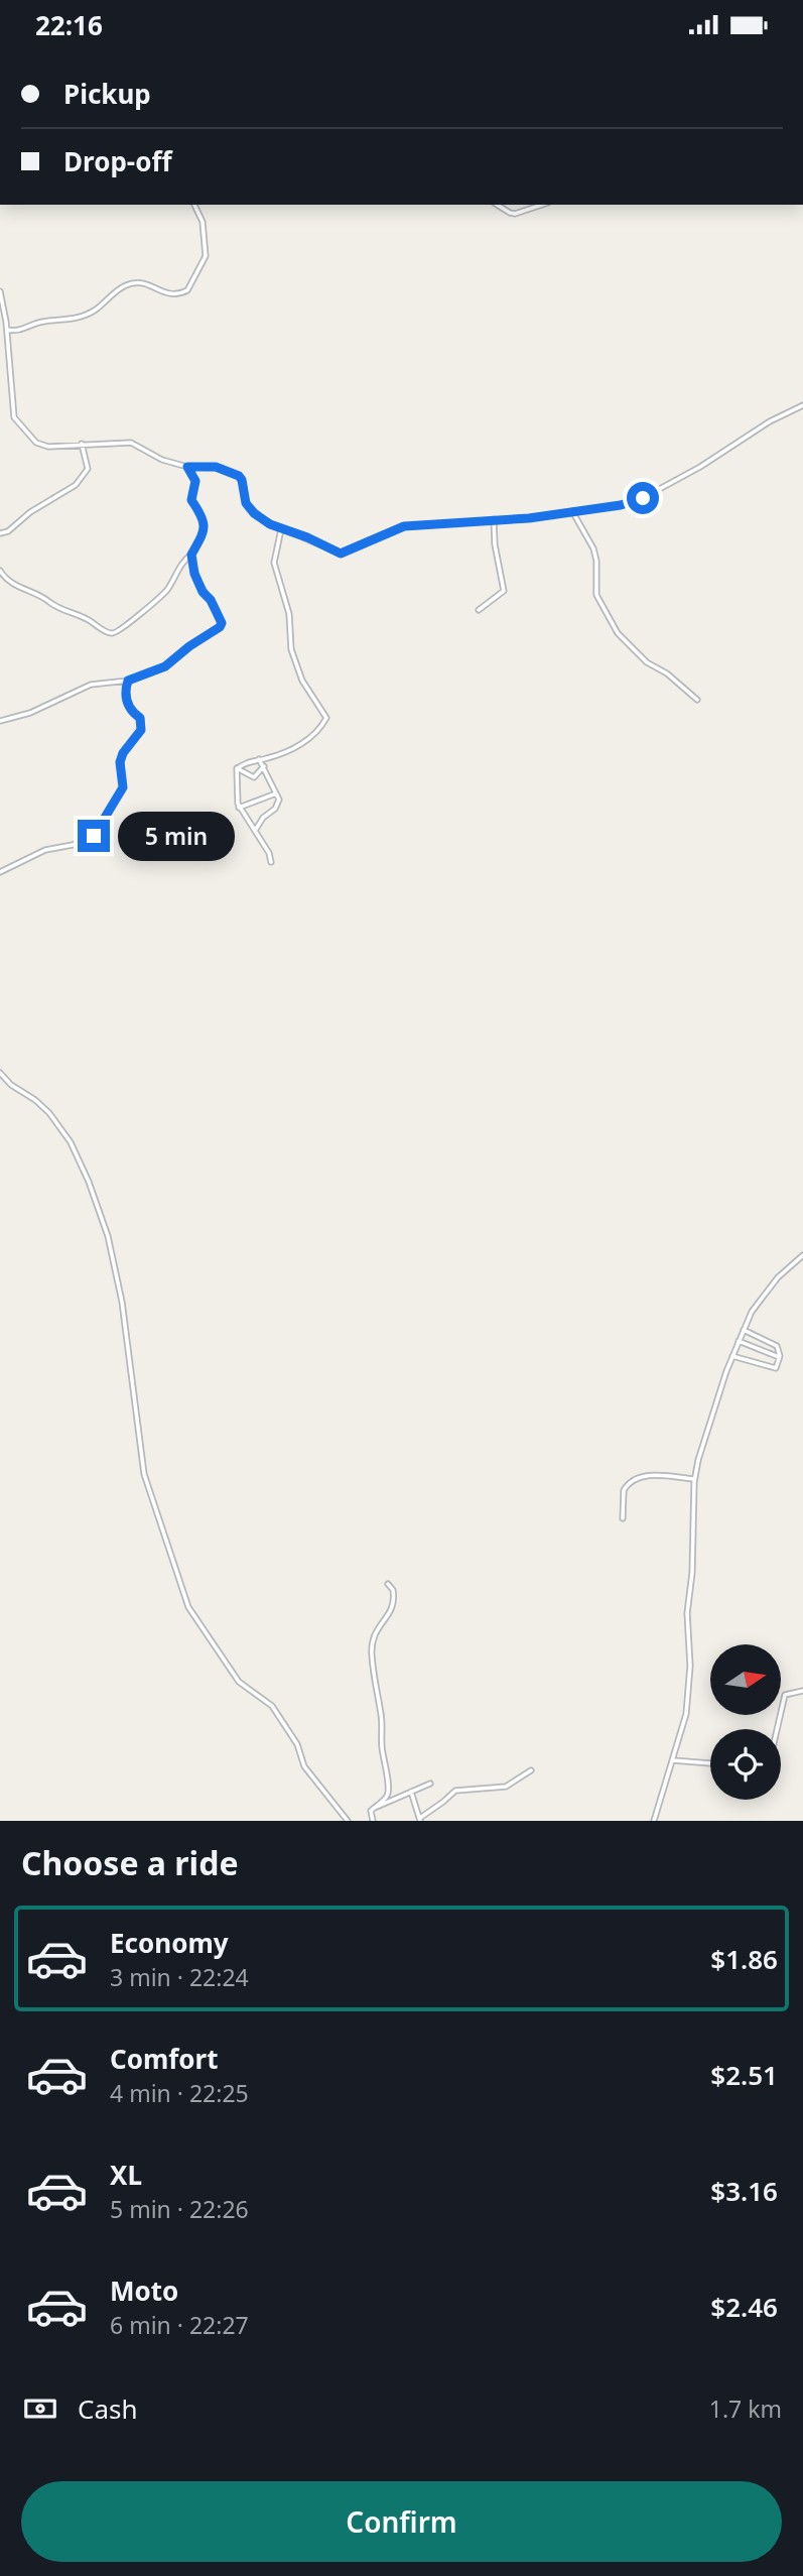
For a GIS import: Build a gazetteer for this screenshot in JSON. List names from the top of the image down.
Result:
{
  "north": "right",
  "page": {
    "status": "22:16",
    "banner": ["Pickup", "Drop-off"],
    "bubble": "5 min",
    "heading": "Choose a ride",
    "list": [
      {
        "name": "Economy",
        "note": "3 min · 22:24",
        "value": "$1.86"
      },
      {
        "name": "Comfort",
        "note": "4 min · 22:25",
        "value": "$2.51"
      },
      {
        "name": "XL",
        "note": "5 min · 22:26",
        "value": "$3.16"
      },
      {
        "name": "Moto",
        "note": "6 min · 22:27",
        "value": "$2.46"
      }
    ],
    "pay": ["Cash", "1.7 km"],
    "buttons": "Confirm"
  }
}
